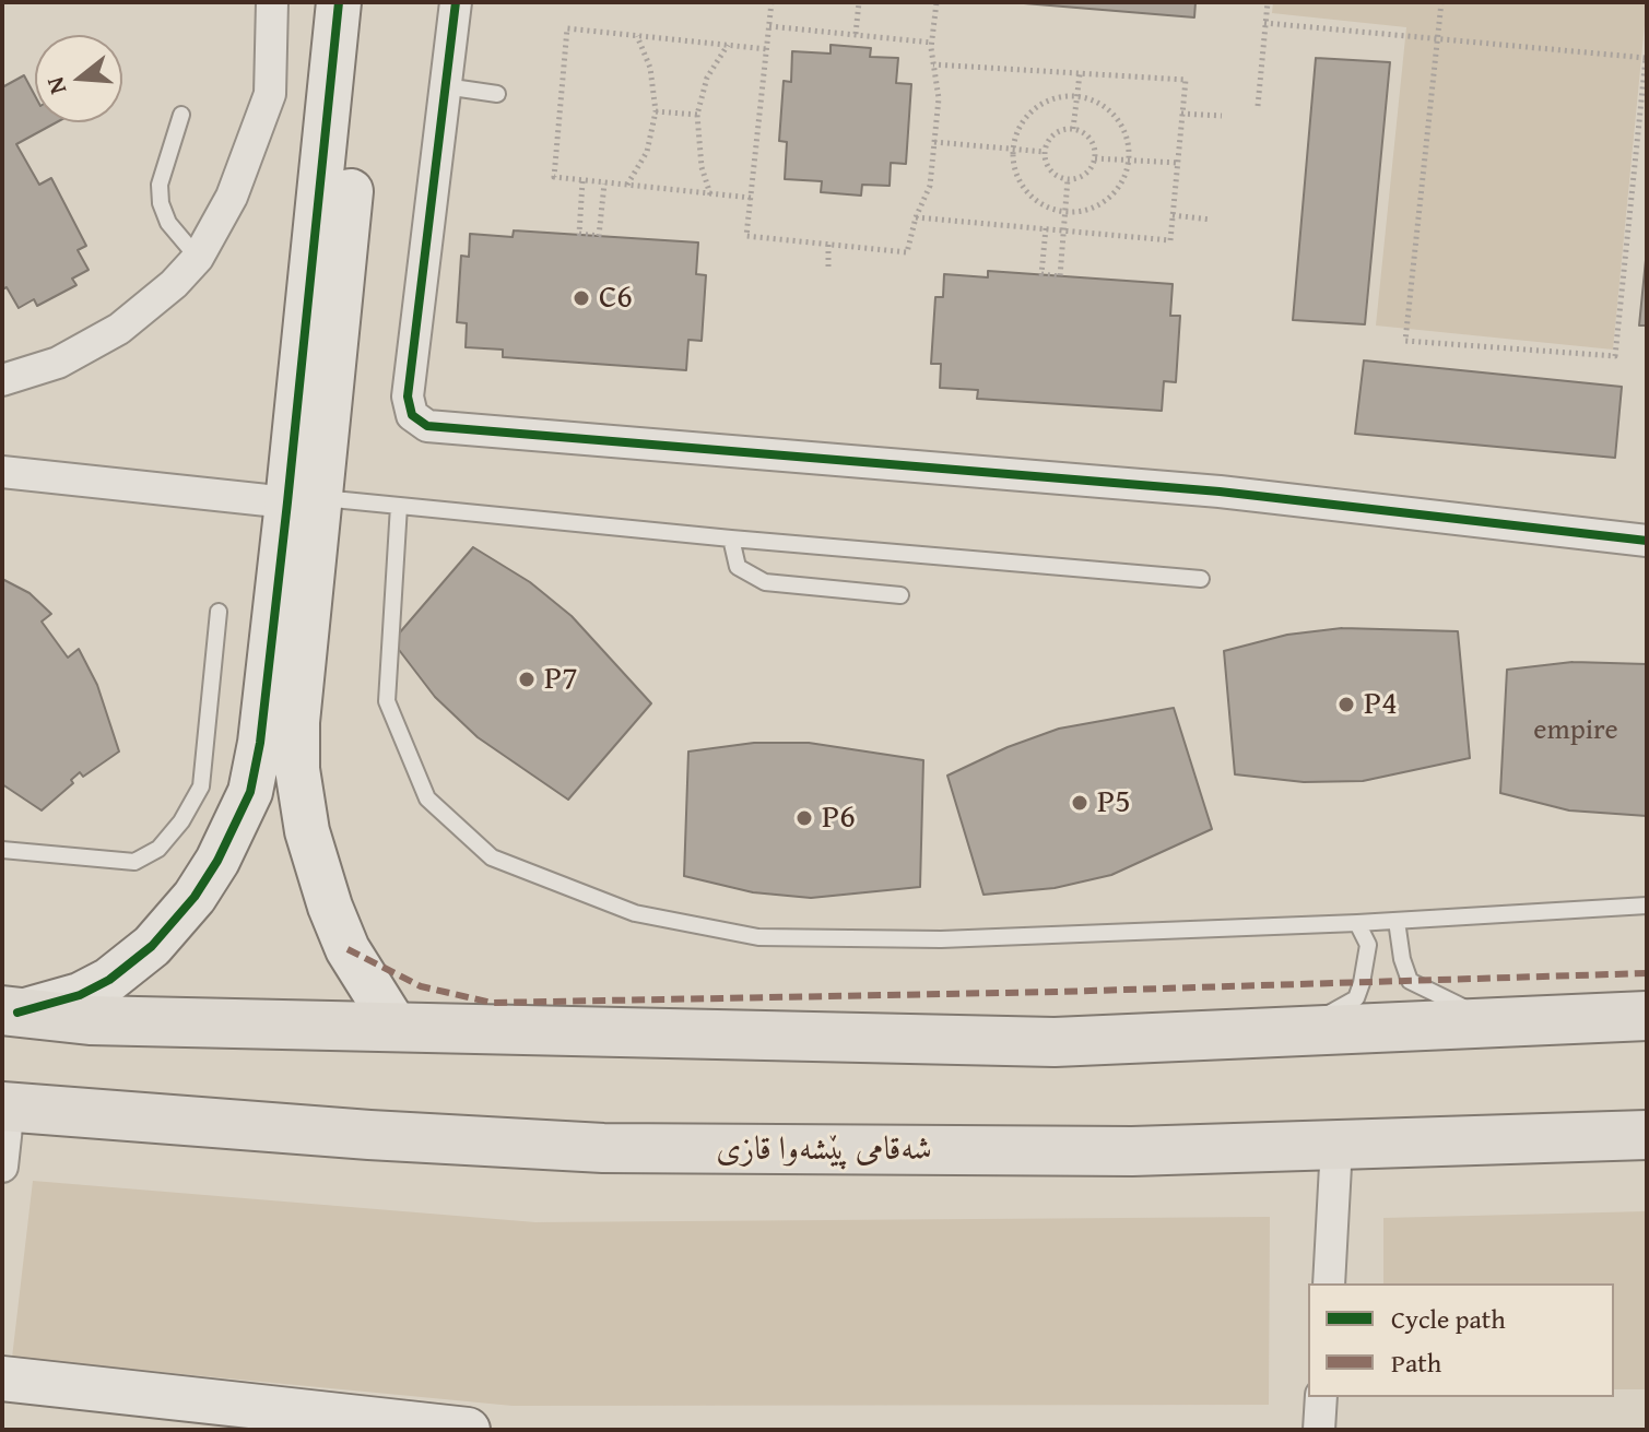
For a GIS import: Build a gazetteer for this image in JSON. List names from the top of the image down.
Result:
{
  "streets": {
    "highway": ["شەقامی پێشەوا قازی"]
  },
  "places": [
    "C6",
    "P7",
    "P4",
    "P5",
    "P6"
  ],
  "house_numbers": ["empire"],
  "legend": ["Cycle path", "Path"],
  "north": "left"
}
